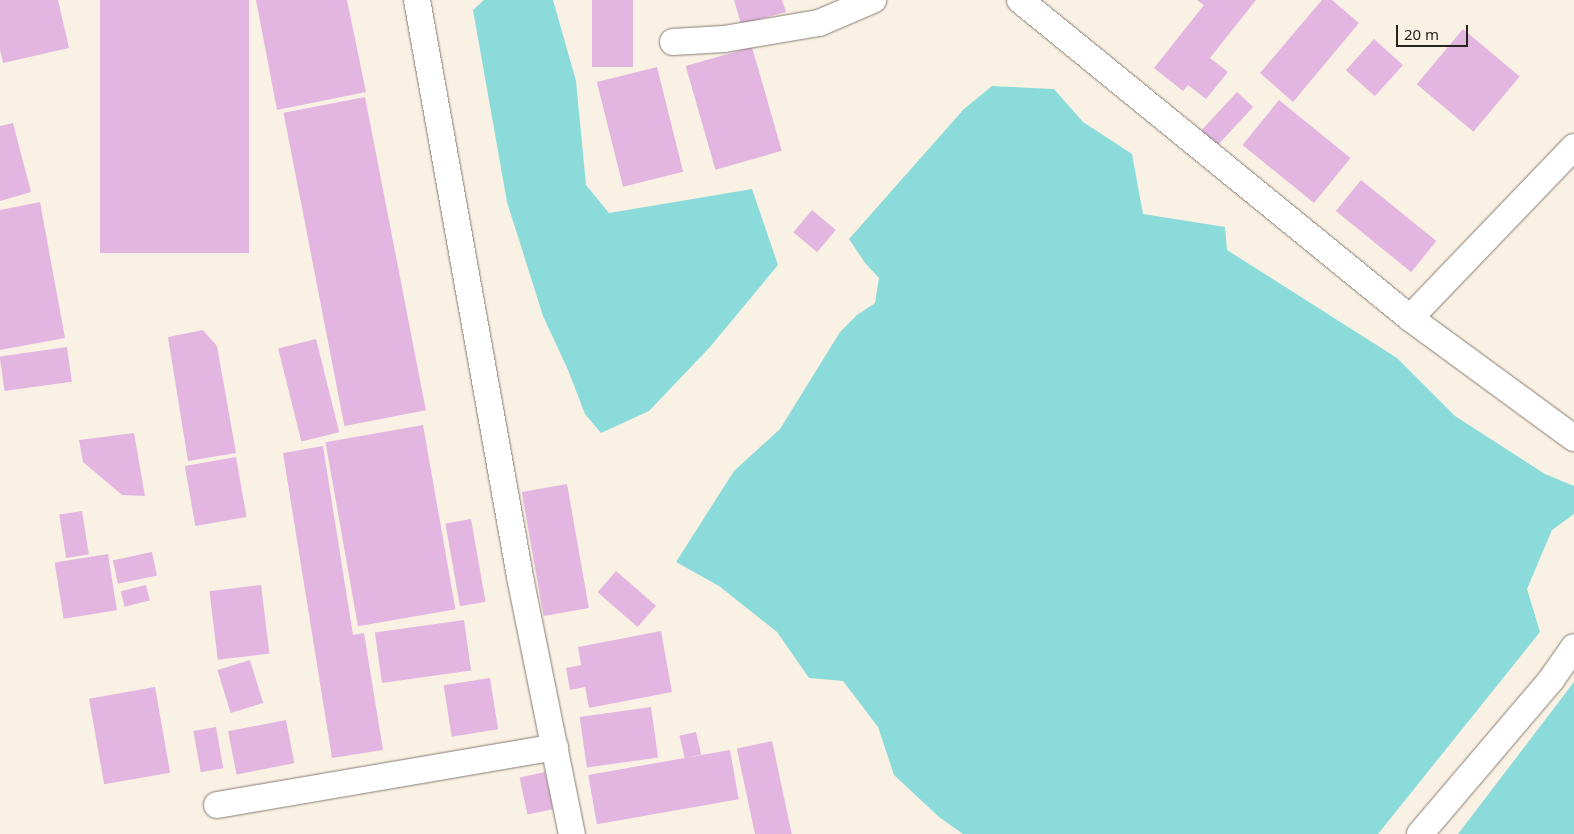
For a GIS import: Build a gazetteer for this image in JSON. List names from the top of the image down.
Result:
{
  "scale_bar": "20 m"
}
